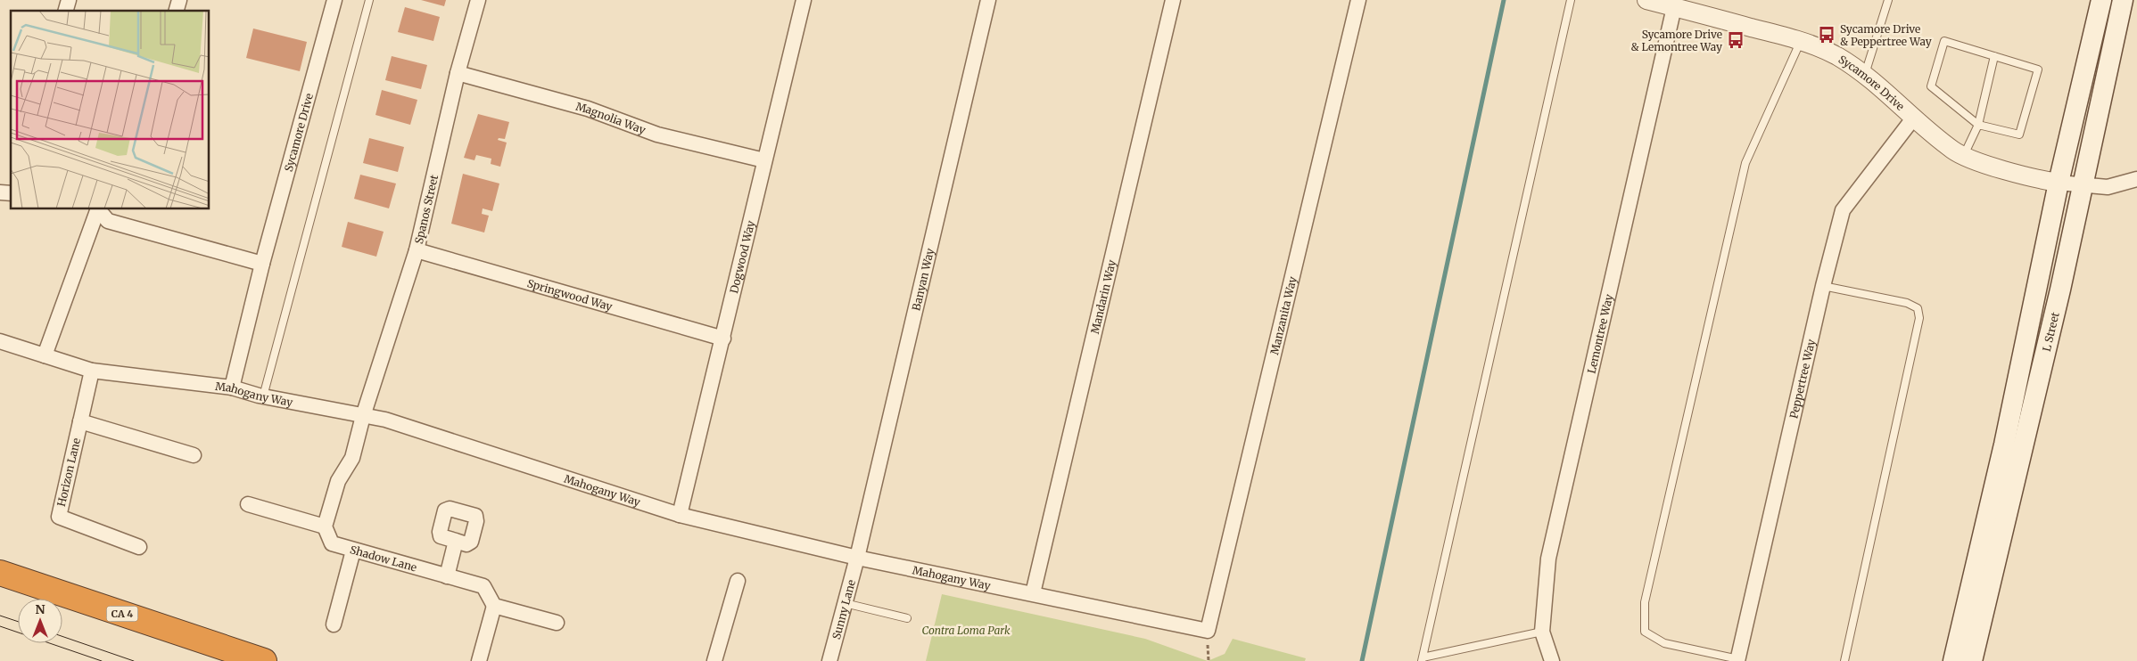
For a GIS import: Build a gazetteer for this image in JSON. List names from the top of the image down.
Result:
{
  "streets": {
    "highway": ["CA 4"],
    "main road": ["L Street"],
    "street": [
      "Sycamore Drive",
      "Magnolia Way",
      "Spanos Street",
      "Dogwood Way",
      "Banyan Way",
      "Springwood Way",
      "Mandarin Way",
      "Manzanita Way",
      "Lemontree Way",
      "Peppertree Way",
      "Mahogany Way",
      "Horizon Lane",
      "Shadow Lane",
      "Sunny Lane"
    ]
  },
  "crossings": [
    ["Sycamore Drive", "L Street"],
    ["Sycamore Drive", "Lemontree Way"],
    ["Sycamore Drive", "Peppertree Way"],
    ["Sycamore Drive", "Mahogany Way"],
    ["Magnolia Way", "Spanos Street"],
    ["Magnolia Way", "Dogwood Way"],
    ["Spanos Street", "Springwood Way"],
    ["Spanos Street", "Mahogany Way"],
    ["Dogwood Way", "Springwood Way"],
    ["Dogwood Way", "Mahogany Way"],
    ["Banyan Way", "Mahogany Way"],
    ["Banyan Way", "Sunny Lane"],
    ["Mandarin Way", "Mahogany Way"],
    ["Manzanita Way", "Mahogany Way"],
    ["Mahogany Way", "Horizon Lane"],
    ["Mahogany Way", "Sunny Lane"]
  ],
  "parks": ["Contra Loma Park"],
  "places": {
    "bus stop": ["Sycamore Drive & Peppertree Way", "Sycamore Drive & Lemontree Way"]
  },
  "north": "top"
}
